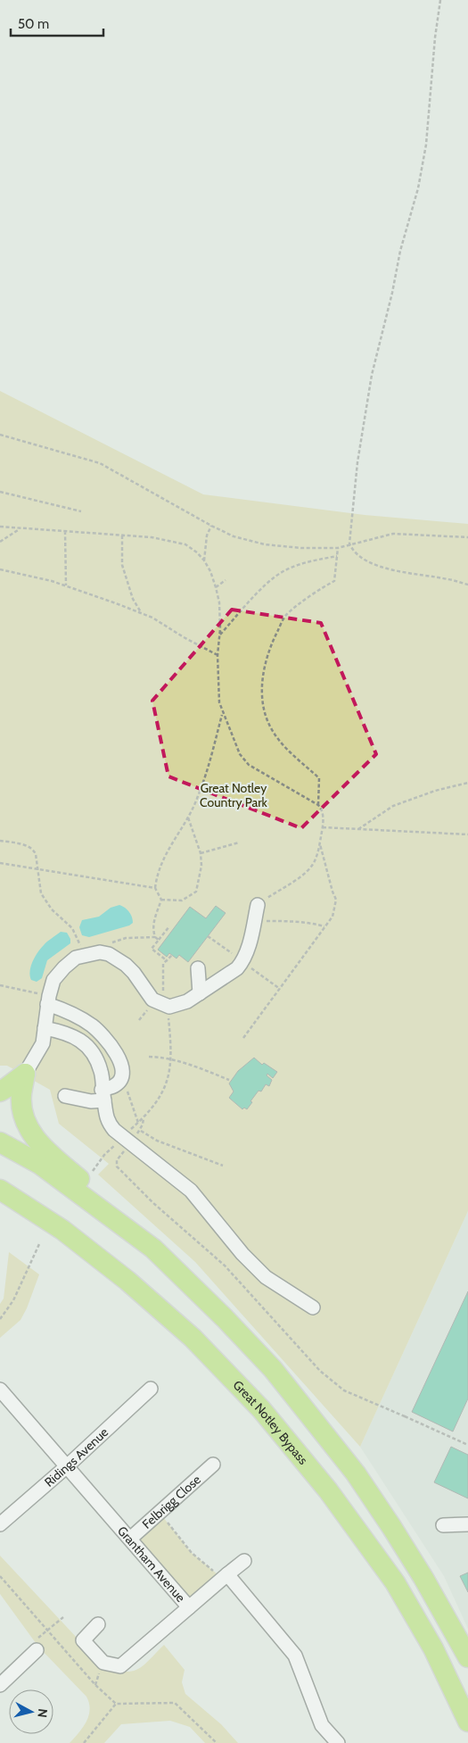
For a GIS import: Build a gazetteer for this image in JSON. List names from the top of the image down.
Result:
{
  "streets": {
    "highway": ["Great Notley Bypass"],
    "street": ["Ridings Avenue", "Felbrigg Close", "Grantham Avenue"]
  },
  "crossings": [
    ["Ridings Avenue", "Grantham Avenue"],
    ["Felbrigg Close", "Grantham Avenue"]
  ],
  "parks": ["Great Notley Country Park"],
  "scale_bar": "50 m",
  "north": "right"
}
